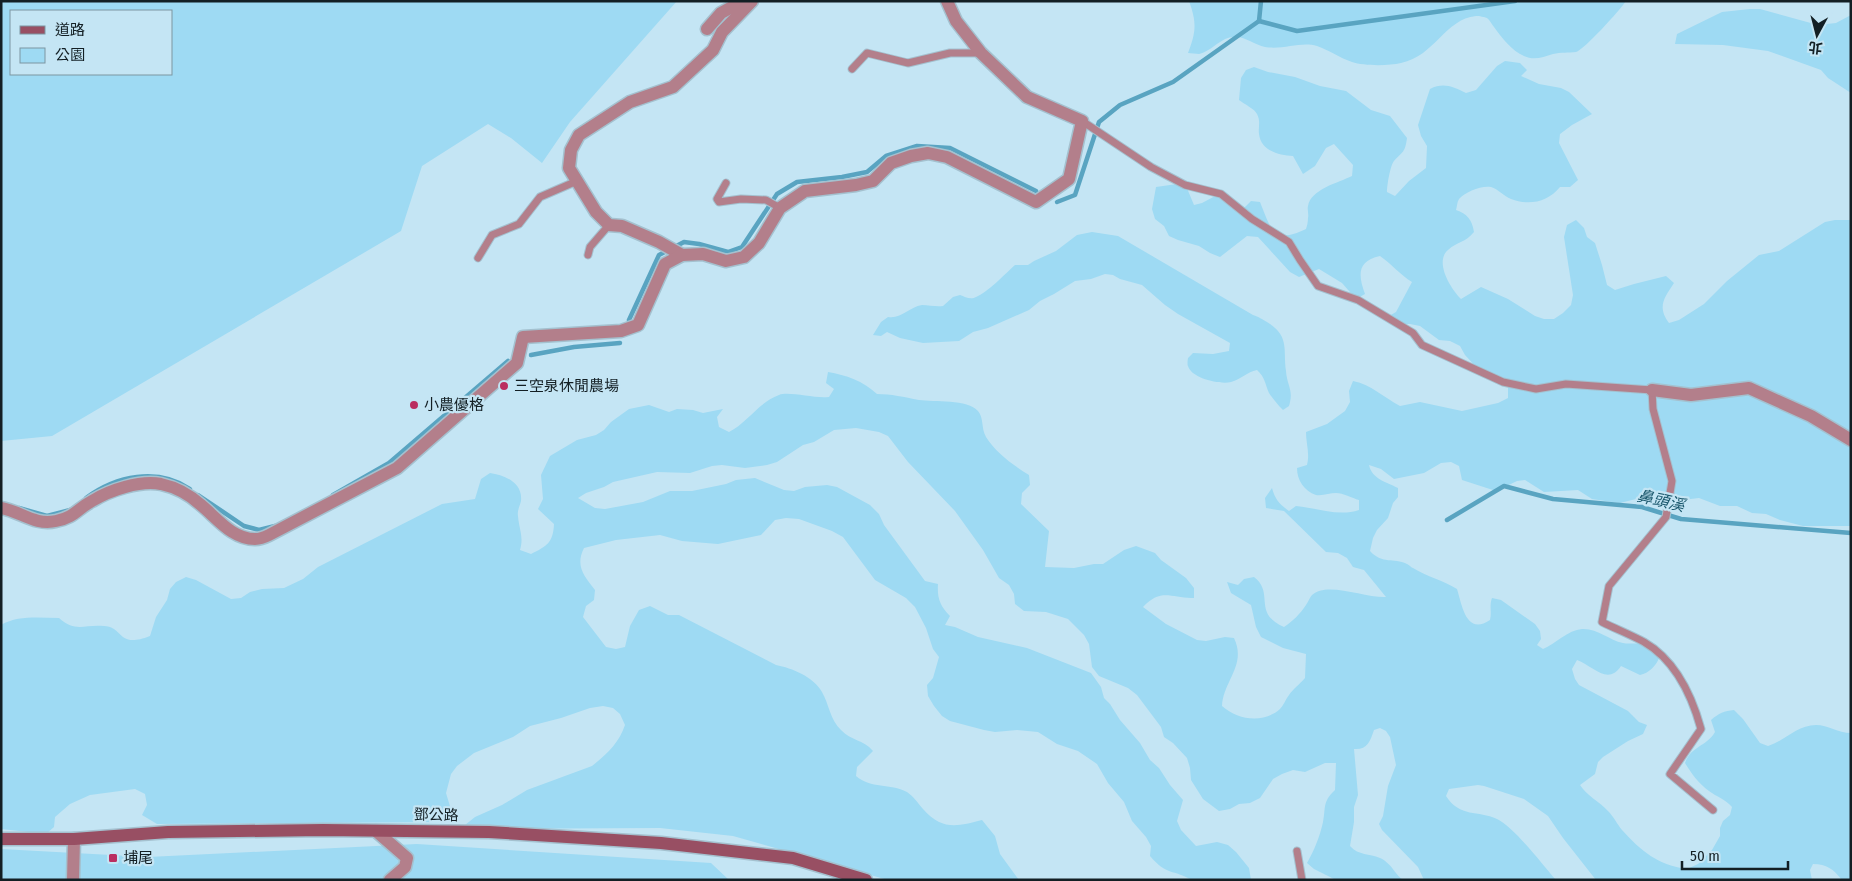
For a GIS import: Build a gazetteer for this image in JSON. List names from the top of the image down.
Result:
{
  "streets": {
    "street": ["鄧公路"]
  },
  "water": ["鼻頭溪"],
  "places": {
    "other": ["三空泉休閒農場", "小農優格"],
    "transit": ["埔尾"]
  },
  "legend": ["道路", "公園"],
  "scale_bar": "50 m",
  "north": "bottom"
}
